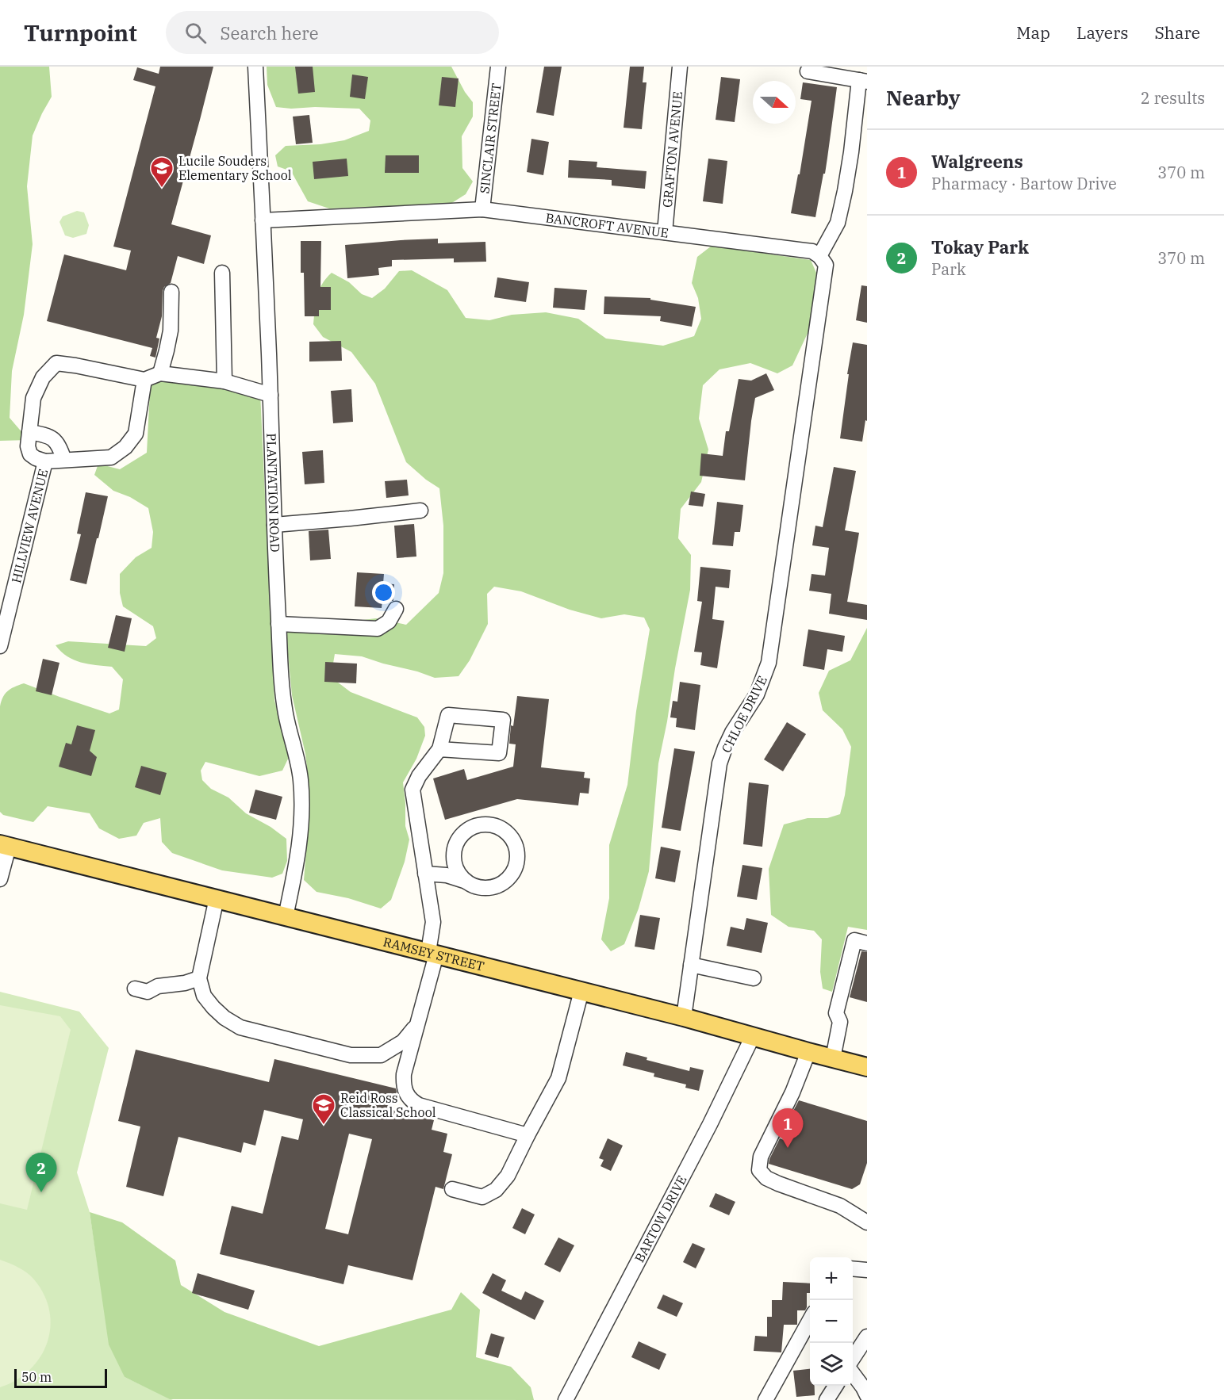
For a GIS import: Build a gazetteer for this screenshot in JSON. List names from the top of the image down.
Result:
{
  "streets": {
    "main road": ["RAMSEY STREET"],
    "street": [
      "SINCLAIR STREET",
      "GRAFTON AVENUE",
      "BANCROFT AVENUE",
      "PLANTATION ROAD",
      "HILLVIEW AVENUE",
      "CHLOE DRIVE",
      "BARTOW DRIVE"
    ]
  },
  "crossings": [
    ["SINCLAIR STREET", "BANCROFT AVENUE"],
    ["GRAFTON AVENUE", "BANCROFT AVENUE"],
    ["BANCROFT AVENUE", "PLANTATION ROAD"],
    ["BANCROFT AVENUE", "CHLOE DRIVE"],
    ["PLANTATION ROAD", "RAMSEY STREET"],
    ["CHLOE DRIVE", "RAMSEY STREET"],
    ["RAMSEY STREET", "BARTOW DRIVE"]
  ],
  "places": {
    "school or university": ["Lucile Souders Elementary School", "Reid Ross Classical School"]
  },
  "scale_bar": "50 m",
  "north": "right",
  "page": {
    "header": "Turnpoint",
    "search": "Search here",
    "nav": ["Map", "Layers", "Share"],
    "heading": ["Nearby", "2 results"],
    "list": [
      {
        "mark": "1",
        "name": "Walgreens",
        "note": "Pharmacy · Bartow Drive",
        "value": "370 m"
      },
      {
        "mark": "2",
        "name": "Tokay Park",
        "note": "Park",
        "value": "370 m"
      }
    ],
    "pins": ["1", "2"],
    "map_buttons": ["+", "−"],
    "scale": "50 m"
  }
}
